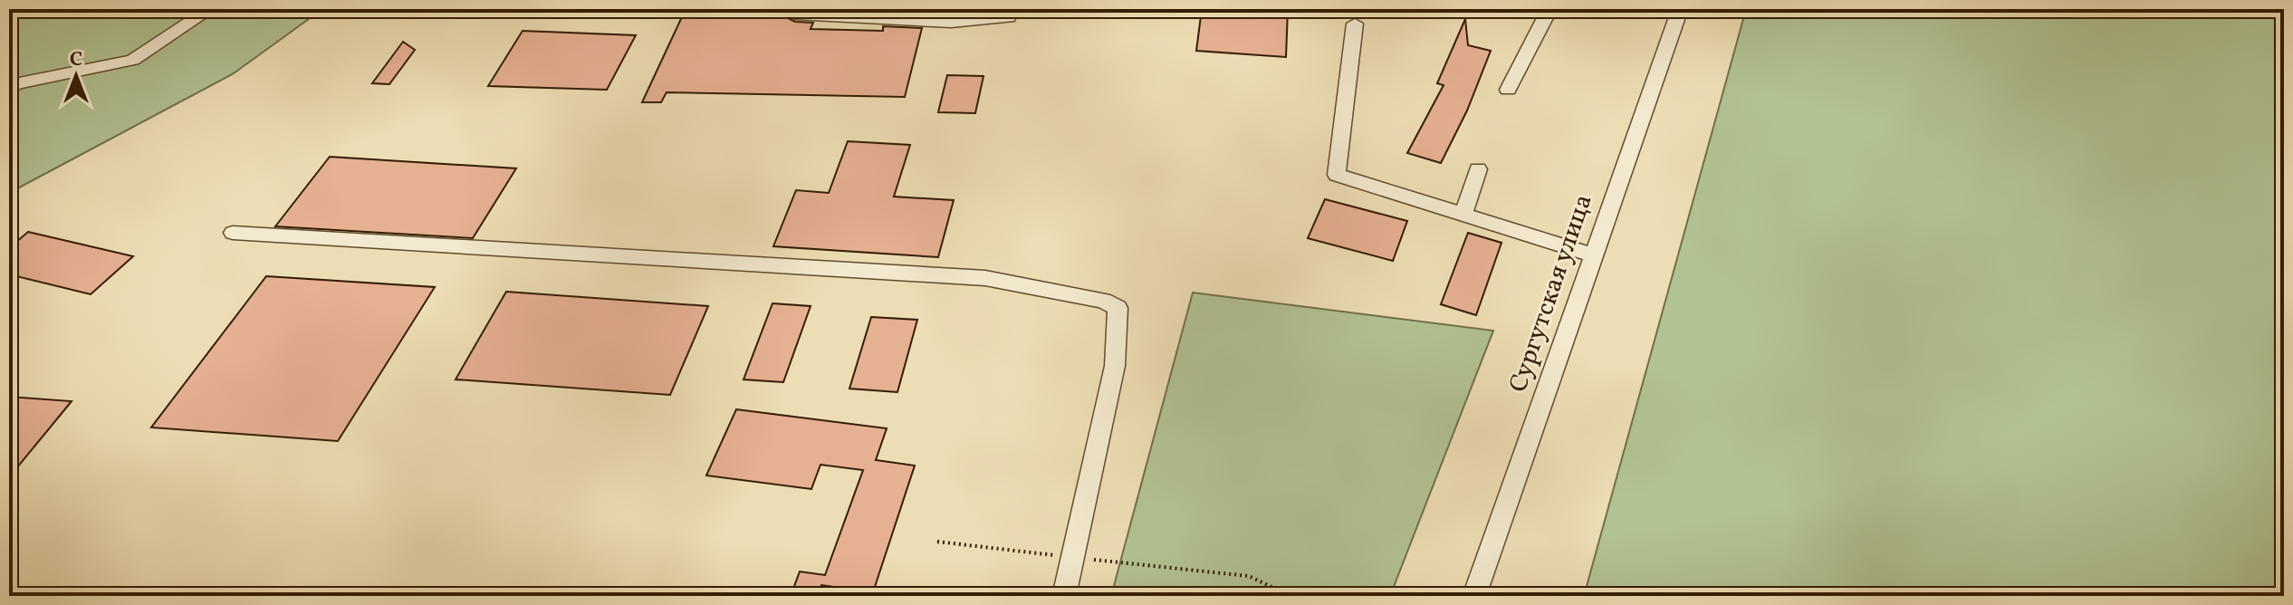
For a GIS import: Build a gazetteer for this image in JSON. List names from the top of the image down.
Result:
{
  "streets": {
    "street": ["Сургутская улица"]
  },
  "north": "top"
}
